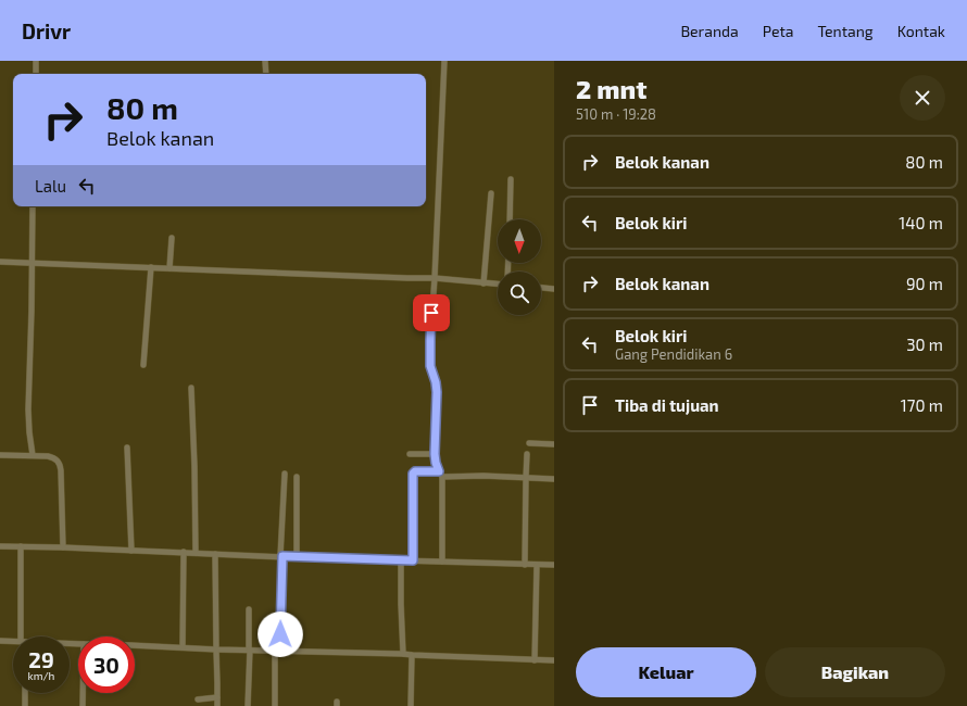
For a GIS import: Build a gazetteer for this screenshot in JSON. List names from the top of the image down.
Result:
{
  "north": "bottom",
  "page": {
    "header": "Drivr",
    "nav": [
      "Beranda",
      "Peta",
      "Tentang",
      "Kontak"
    ],
    "heading": ["2 mnt", "510 m · 19:28"],
    "turn": ["80 m", "Belok kanan"],
    "list": [
      {
        "name": "Belok kanan",
        "value": "80 m"
      },
      {
        "name": "Belok kiri",
        "value": "140 m"
      },
      {
        "name": "Belok kanan",
        "value": "90 m"
      },
      {
        "name": "Belok kiri",
        "note": "Gang Pendidikan 6",
        "value": "30 m"
      },
      {
        "name": "Tiba di tujuan",
        "value": "170 m"
      }
    ],
    "then": "Lalu",
    "speed": "29 km/h",
    "limit": "30",
    "buttons": ["Keluar", "Bagikan"]
  }
}
